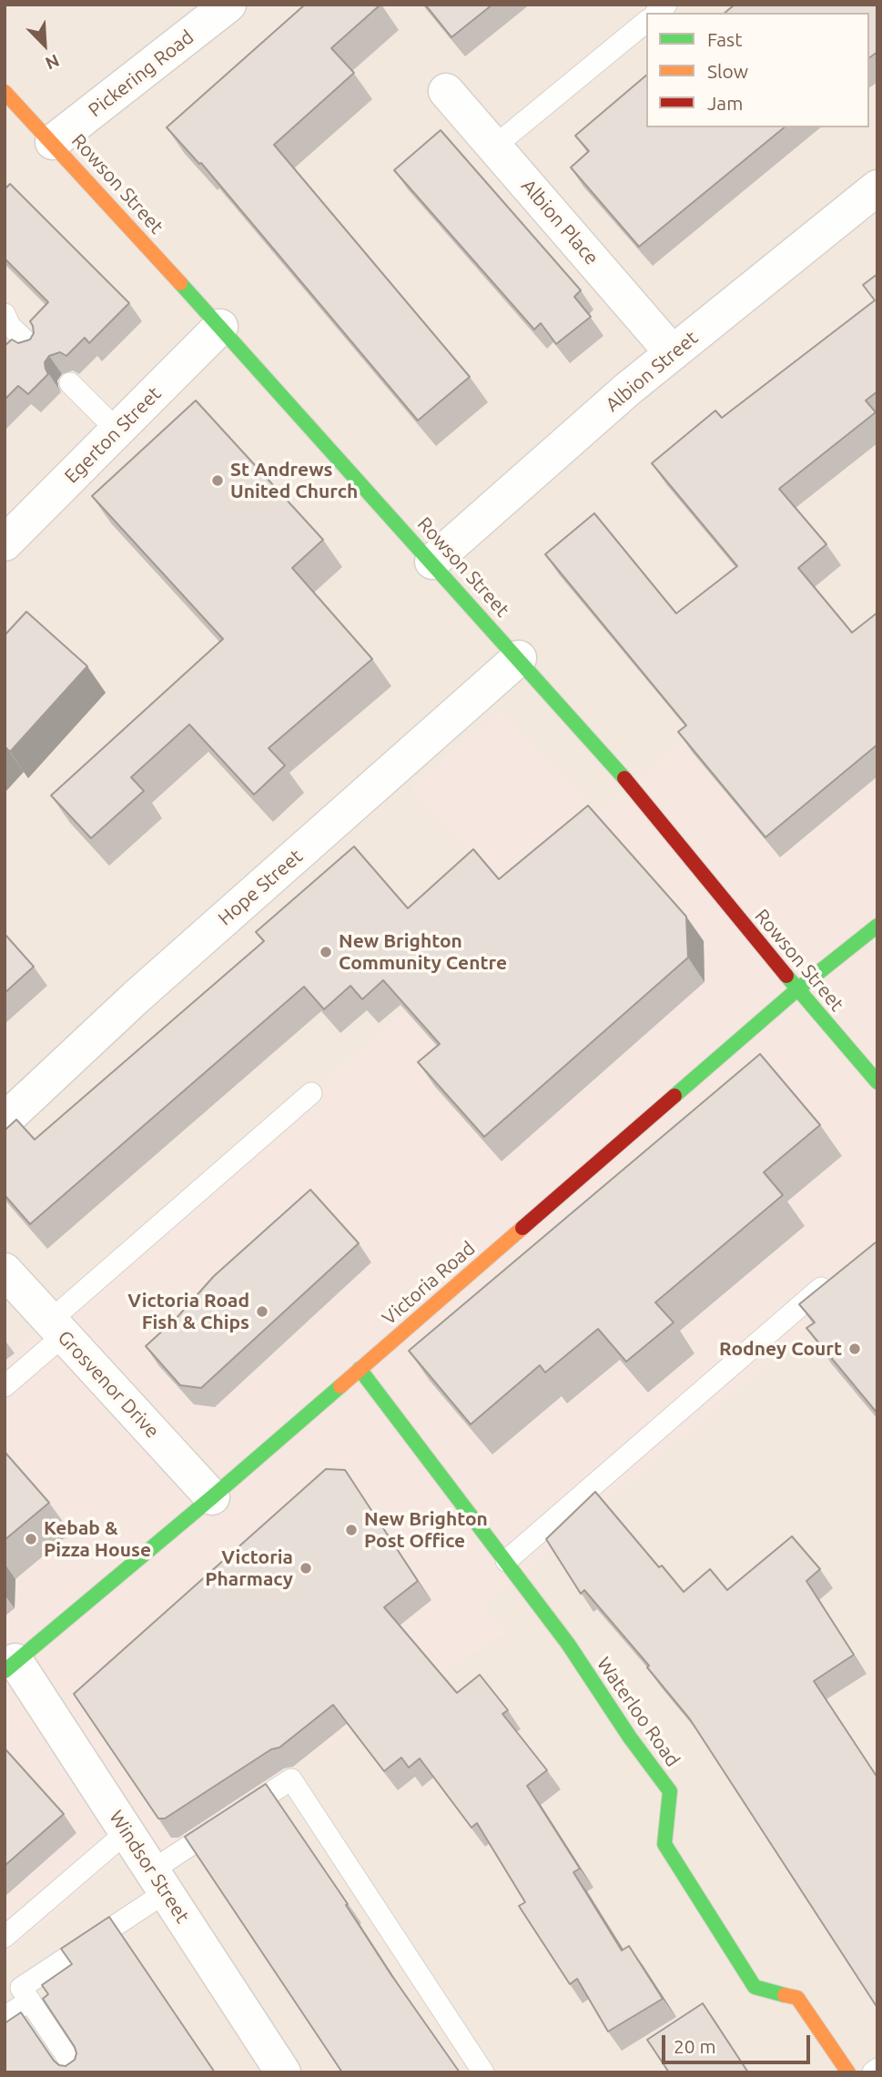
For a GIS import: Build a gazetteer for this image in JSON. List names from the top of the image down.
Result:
{
  "streets": {
    "street": [
      "Pickering Road",
      "Rowson Street",
      "Albion Place",
      "Albion Street",
      "Egerton Street",
      "Hope Street",
      "Victoria Road",
      "Grosvenor Drive",
      "Waterloo Road",
      "Windsor Street"
    ]
  },
  "crossings": [
    ["Pickering Road", "Rowson Street"],
    ["Rowson Street", "Albion Street"],
    ["Rowson Street", "Egerton Street"],
    ["Rowson Street", "Hope Street"],
    ["Rowson Street", "Victoria Road"],
    ["Albion Place", "Albion Street"],
    ["Victoria Road", "Grosvenor Drive"],
    ["Victoria Road", "Waterloo Road"],
    ["Victoria Road", "Windsor Street"]
  ],
  "places": [
    "St Andrews United Church",
    "New Brighton Community Centre",
    "Victoria Road Fish & Chips",
    "Rodney Court",
    "New Brighton Post Office",
    "Kebab & Pizza House",
    "Victoria Pharmacy"
  ],
  "legend": ["Fast", "Slow", "Jam"],
  "scale_bar": "20 m",
  "north": "bottom right"
}
